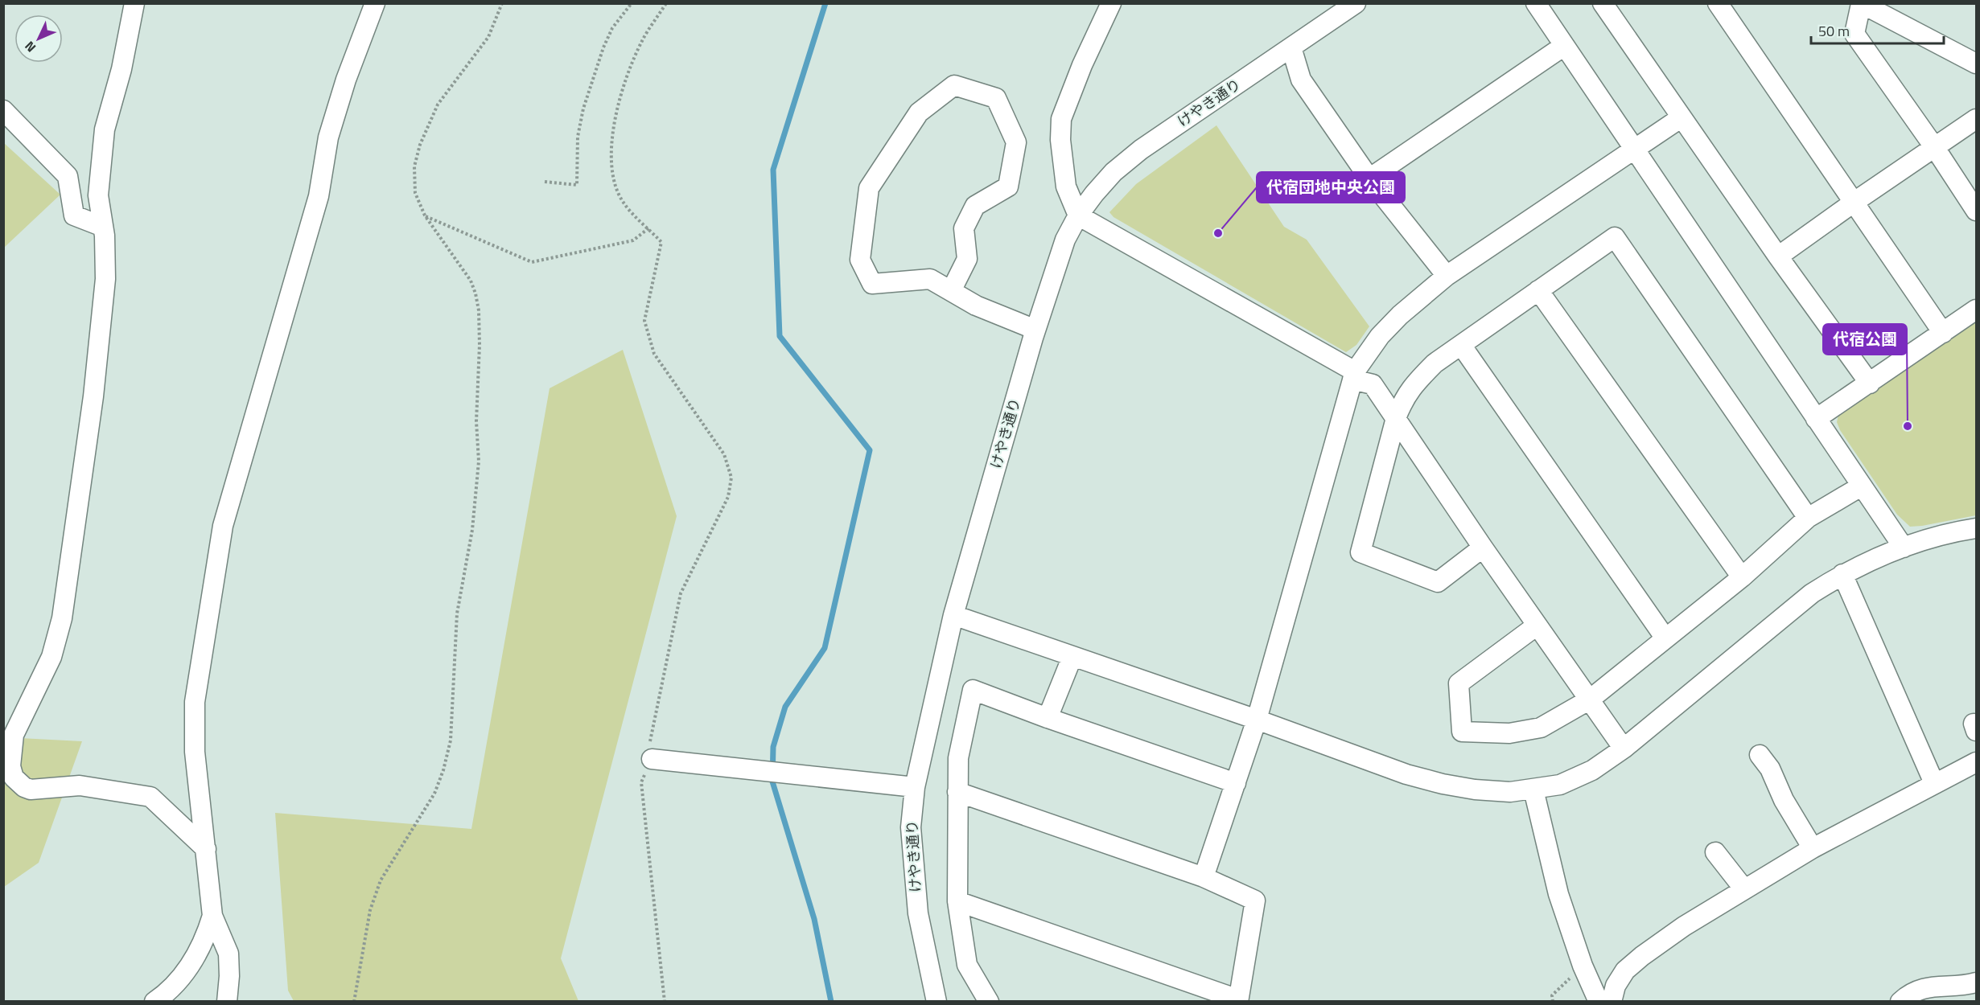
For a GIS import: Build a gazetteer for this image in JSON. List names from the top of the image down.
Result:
{
  "streets": {
    "street": ["けやき通り"]
  },
  "places": ["代宿団地中央公園", "代宿公園"],
  "scale_bar": "50 m",
  "north": "bottom left"
}
